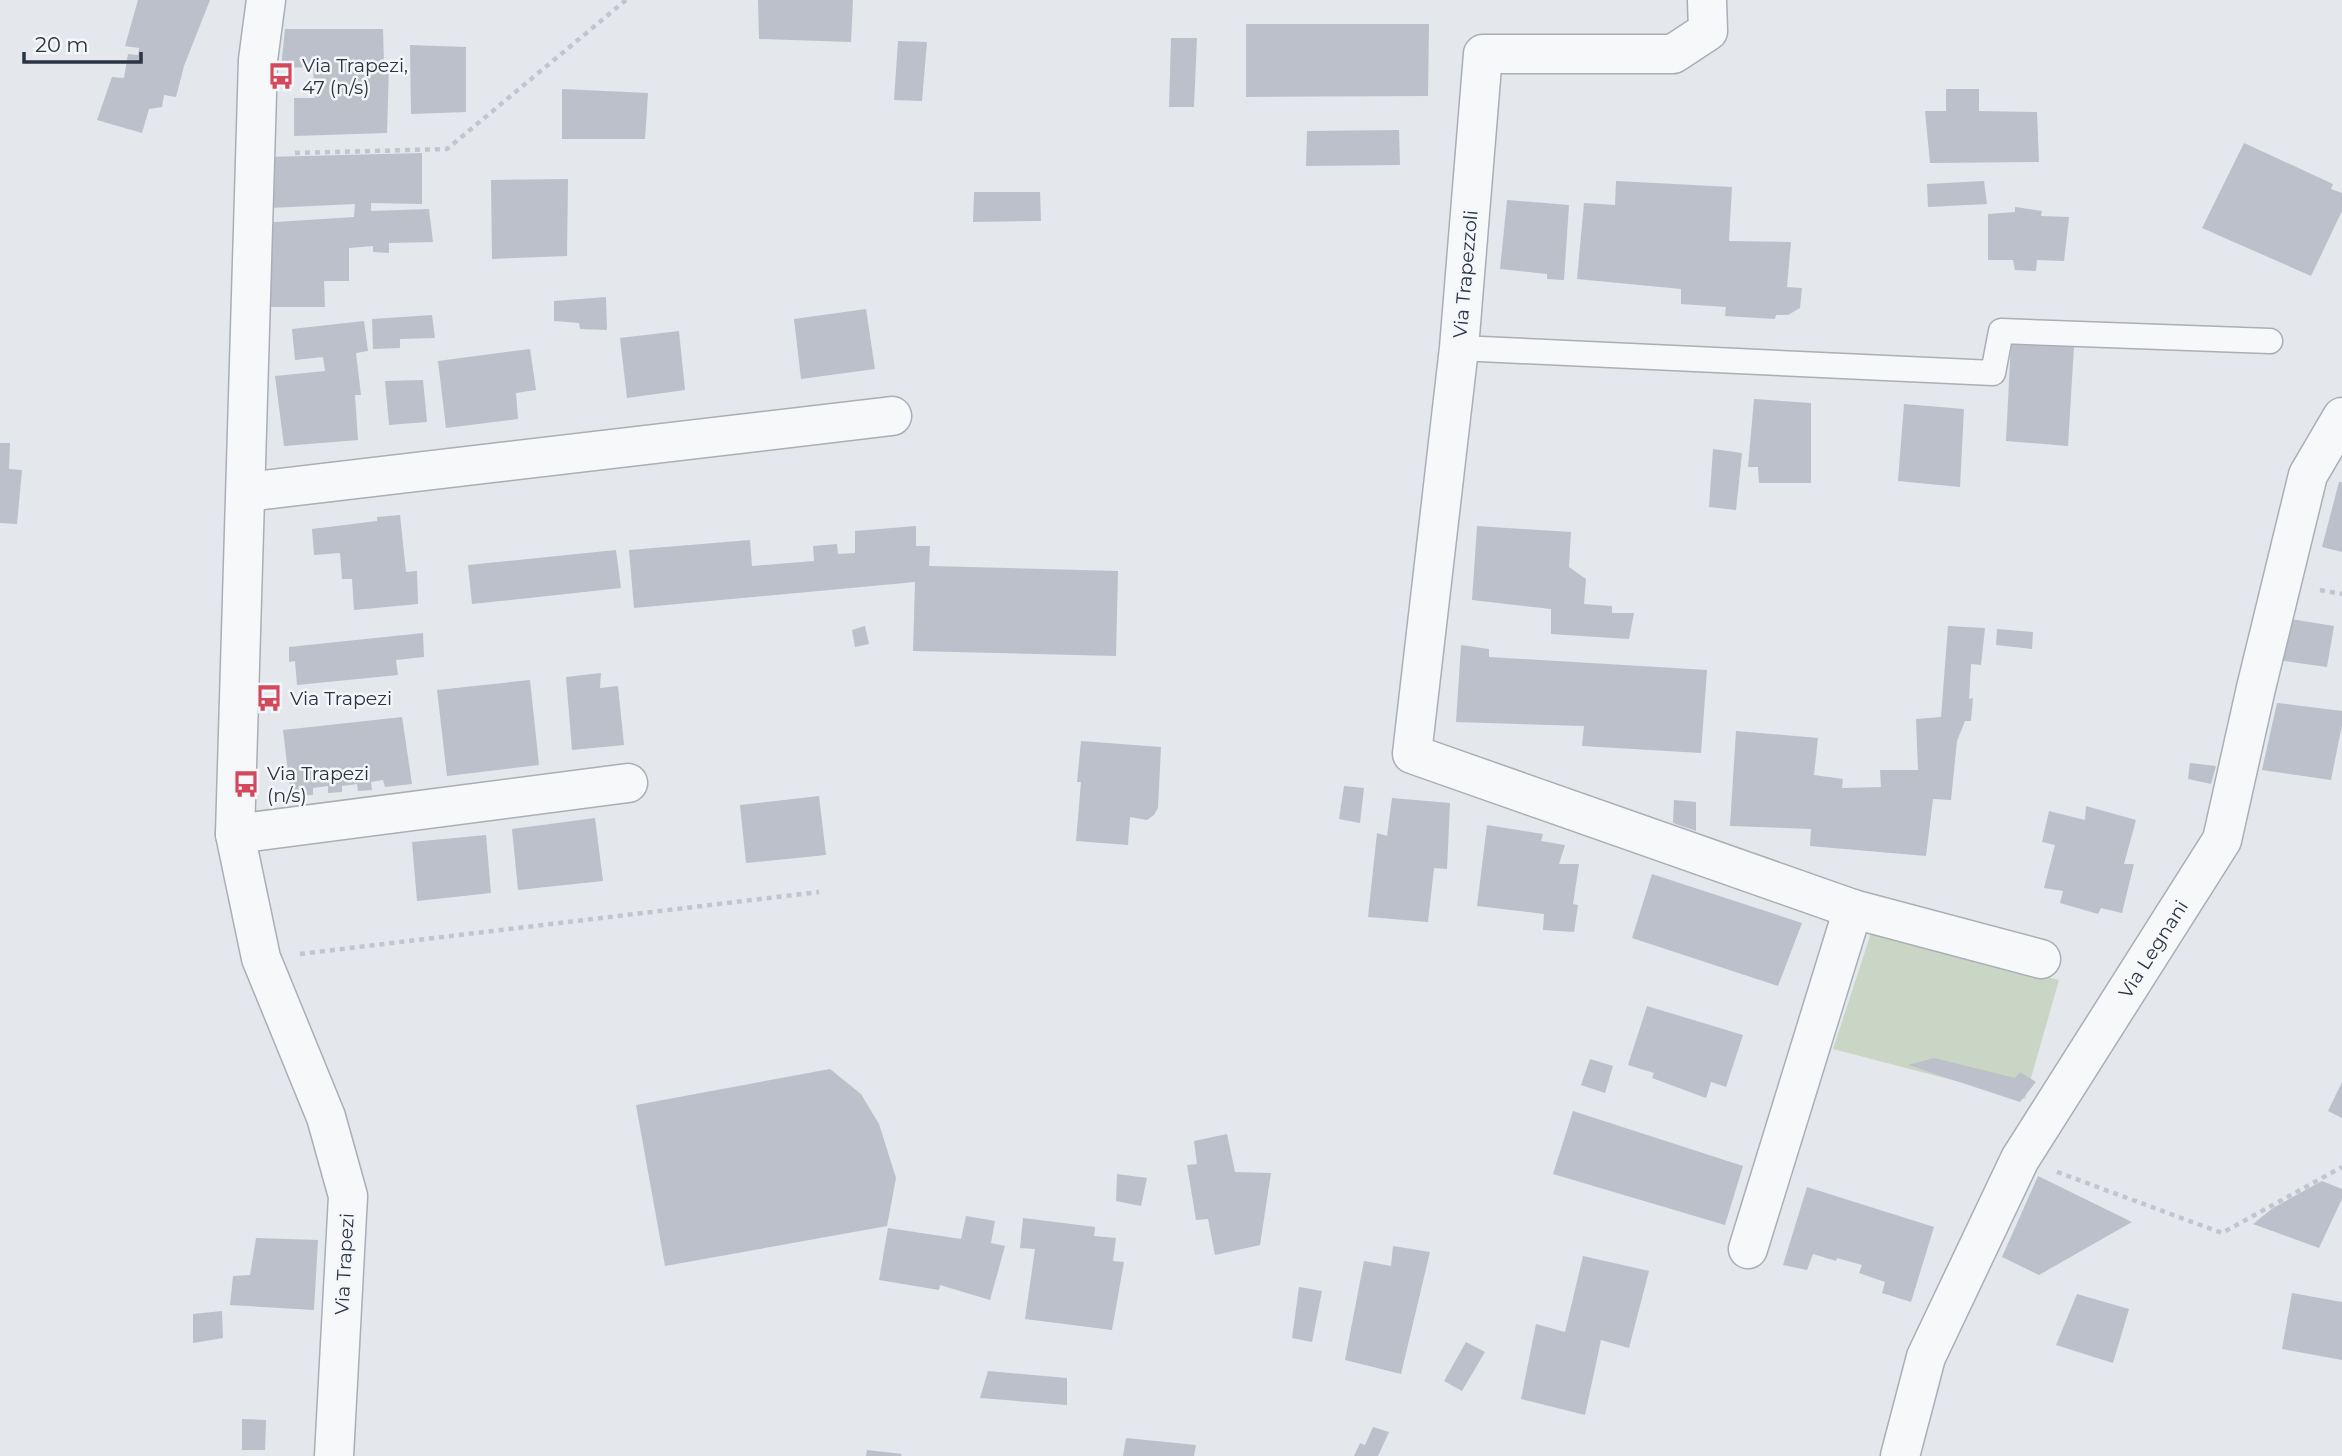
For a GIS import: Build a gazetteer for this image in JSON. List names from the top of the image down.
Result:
{
  "streets": {
    "street": ["Via Trapezzoli", "Via Legnani", "Via Trapezi"]
  },
  "places": {
    "bus stop": ["Via Trapezi, 47 (n/s)", "Via Trapezi", "Via Trapezi (n/s)"]
  },
  "scale_bar": "20 m"
}
